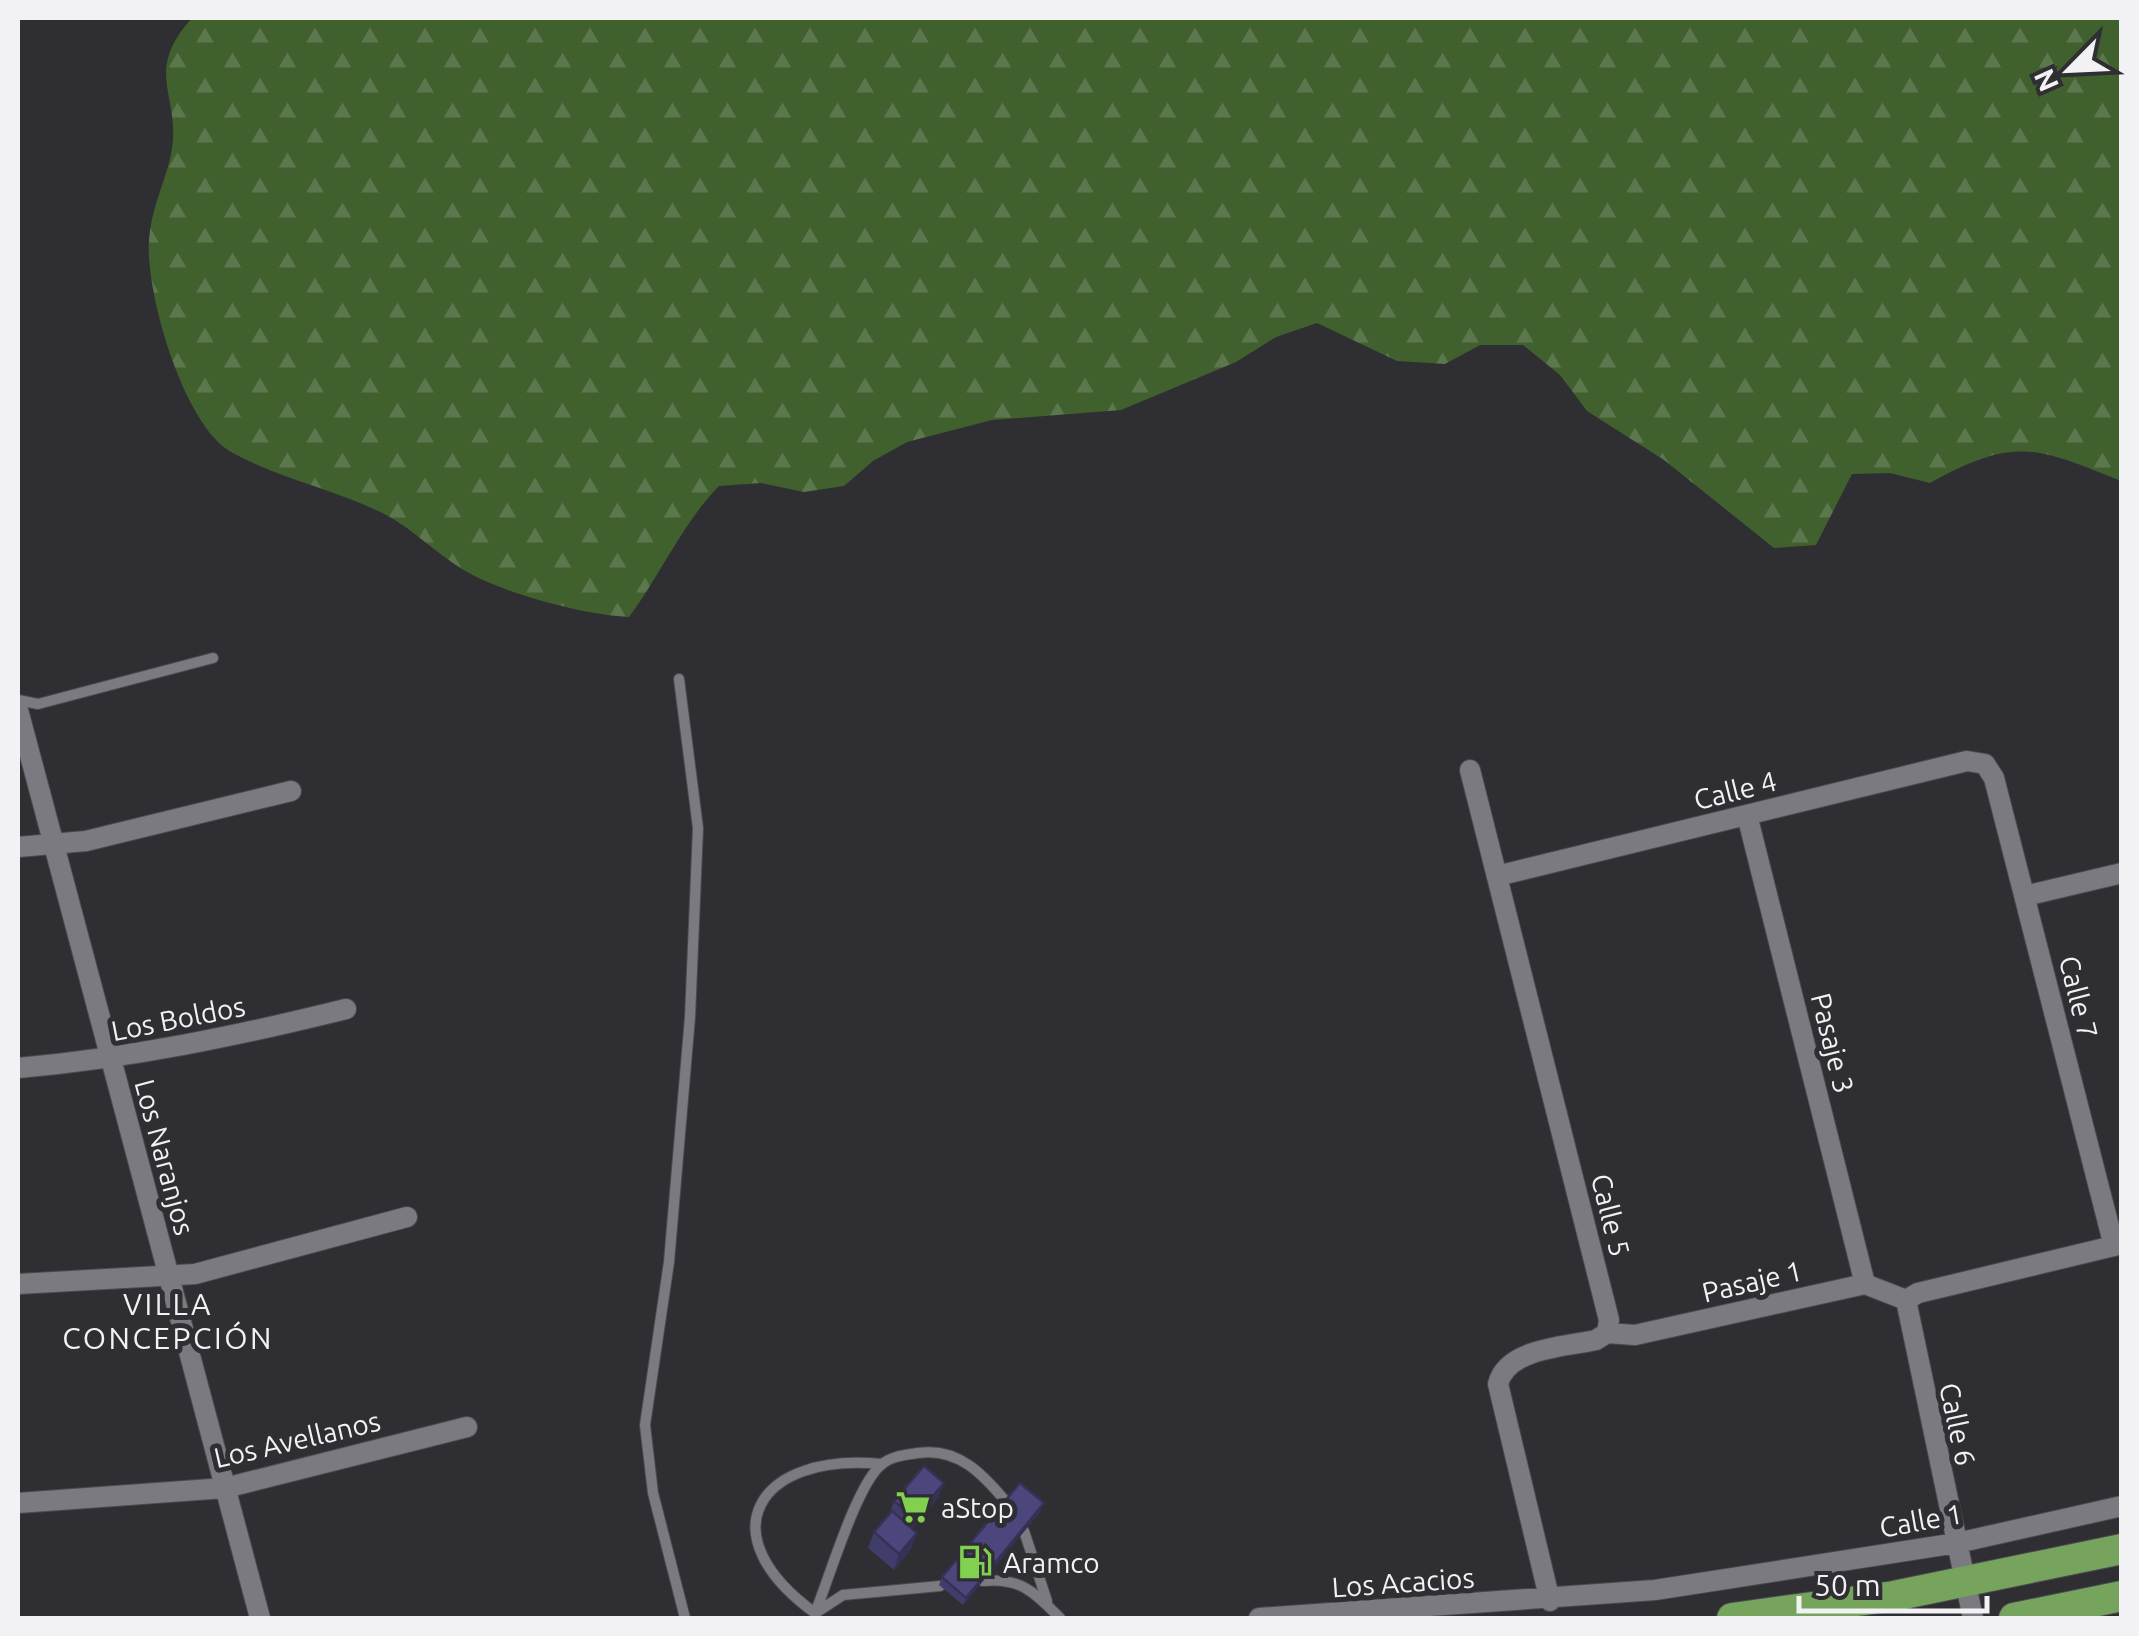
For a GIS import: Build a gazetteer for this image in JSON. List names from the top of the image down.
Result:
{
  "streets": {
    "street": [
      "Calle 4",
      "Calle 7",
      "Los Boldos",
      "Pasaje 3",
      "Los Naranjos",
      "Calle 5",
      "Pasaje 1",
      "Calle 6",
      "Los Avellanos",
      "Calle 1",
      "Los Acacios"
    ]
  },
  "crossings": [
    ["Calle 4", "Calle 7"],
    ["Calle 4", "Pasaje 3"],
    ["Calle 4", "Calle 5"],
    ["Los Boldos", "Los Naranjos"],
    ["Pasaje 3", "Pasaje 1"],
    ["Los Naranjos", "Los Avellanos"],
    ["Calle 5", "Pasaje 1"],
    ["Calle 6", "Calle 1"],
    ["Calle 1", "Los Acacios"]
  ],
  "districts": ["VILLA CONCEPCIÓN"],
  "places": {
    "supermarket": ["aStop"],
    "fuel station": ["Aramco"]
  },
  "scale_bar": "50 m",
  "north": "bottom left"
}
